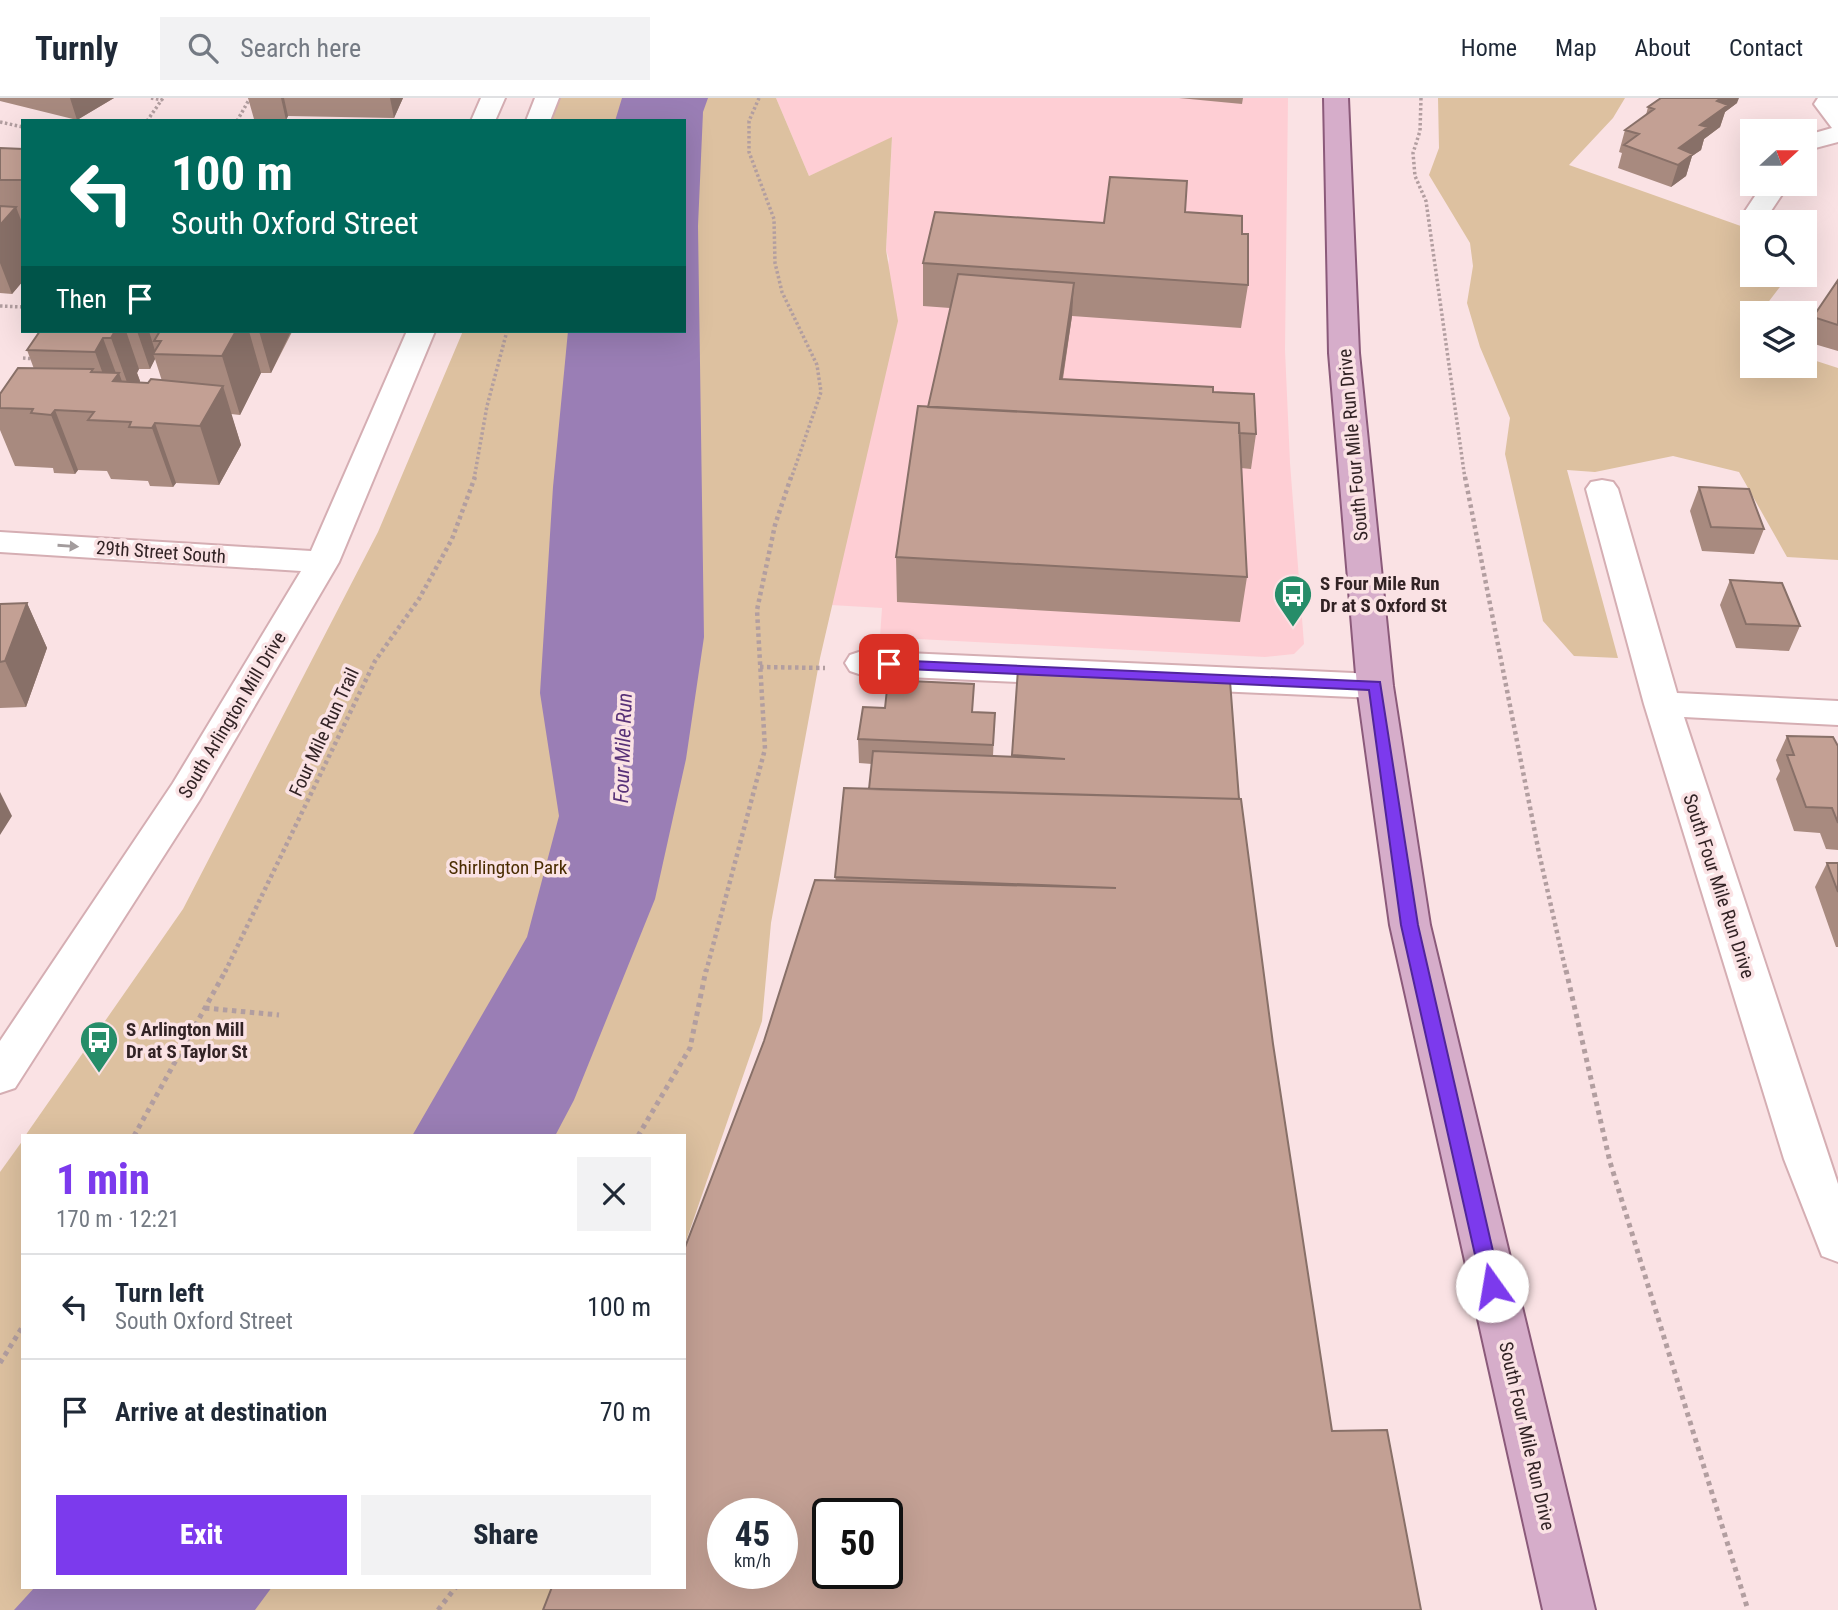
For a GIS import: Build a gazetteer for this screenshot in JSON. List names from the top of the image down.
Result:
{
  "streets": {
    "main road": ["South Four Mile Run Drive"],
    "street": ["29th Street South", "South Arlington Mill Drive"],
    "path": ["Four Mile Run Trail"]
  },
  "crossings": [
    ["29th Street South", "South Arlington Mill Drive"]
  ],
  "one_way": ["29th Street South"],
  "water": ["Four Mile Run"],
  "parks": ["Shirlington Park"],
  "places": {
    "bus stop": ["S Four Mile Run Dr at S Oxford St", "S Arlington Mill Dr at S Taylor St"]
  },
  "north": "right",
  "page": {
    "header": "Turnly",
    "search": "Search here",
    "nav": [
      "Home",
      "Map",
      "About",
      "Contact"
    ],
    "turn": ["100 m", "South Oxford Street"],
    "then": "Then",
    "heading": ["1 min", "170 m · 12:21"],
    "list": [
      {
        "name": "Turn left",
        "note": "South Oxford Street",
        "value": "100 m"
      },
      {
        "name": "Arrive at destination",
        "value": "70 m"
      }
    ],
    "buttons": ["Exit", "Share"],
    "speed": "45 km/h",
    "limit": "50"
  }
}
